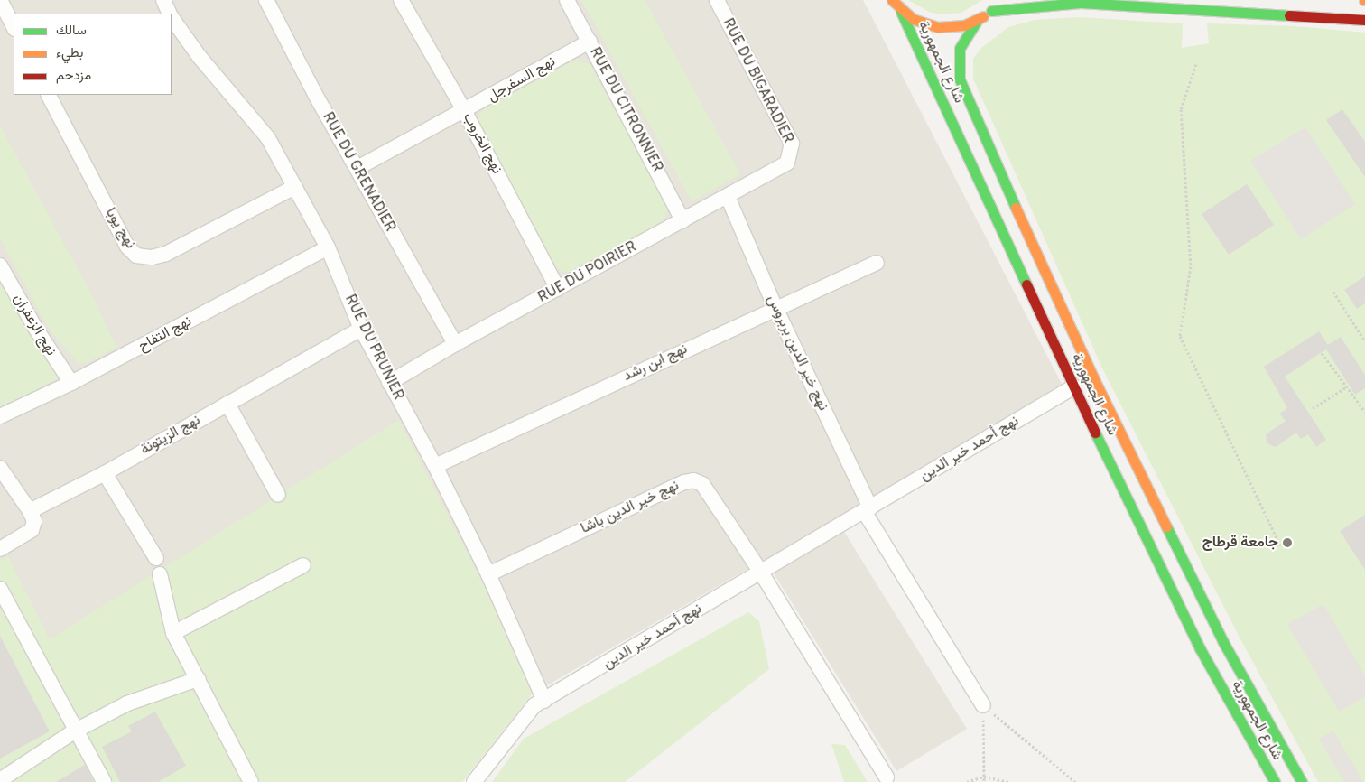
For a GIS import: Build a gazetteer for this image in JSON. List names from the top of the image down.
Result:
{
  "streets": {
    "main road": ["شارع الجمهورية"],
    "street": [
      "نهج السفرجل",
      "RUE DU BIGARADIER",
      "RUE DU CITRONNIER",
      "نهج الخروب",
      "RUE DU GRENADIER",
      "نهج يوبا",
      "RUE DU POIRIER",
      "نهج الزعفران",
      "نهج التفاح",
      "RUE DU PRUNIER",
      "نهج خير الدين بربروس",
      "نهج ابن رشد",
      "نهج الزيتونة",
      "نهج أحمد خير الدين",
      "نهج خير الدين باشا"
    ]
  },
  "crossings": [
    ["شارع الجمهورية", "نهج أحمد خير الدين"],
    ["نهج السفرجل", "RUE DU CITRONNIER"],
    ["نهج السفرجل", "نهج الخروب"],
    ["نهج السفرجل", "RUE DU GRENADIER"],
    ["RUE DU BIGARADIER", "RUE DU POIRIER"],
    ["RUE DU CITRONNIER", "RUE DU POIRIER"],
    ["نهج الخروب", "RUE DU POIRIER"],
    ["RUE DU GRENADIER", "RUE DU POIRIER"],
    ["نهج يوبا", "RUE DU PRUNIER"],
    ["RUE DU POIRIER", "RUE DU PRUNIER"],
    ["RUE DU POIRIER", "نهج خير الدين بربروس"],
    ["نهج الزعفران", "نهج التفاح"],
    ["نهج التفاح", "RUE DU PRUNIER"],
    ["RUE DU PRUNIER", "نهج ابن رشد"],
    ["RUE DU PRUNIER", "نهج الزيتونة"],
    ["RUE DU PRUNIER", "نهج أحمد خير الدين"],
    ["RUE DU PRUNIER", "نهج خير الدين باشا"],
    ["نهج خير الدين بربروس", "نهج ابن رشد"],
    ["نهج خير الدين بربروس", "نهج أحمد خير الدين"],
    ["نهج أحمد خير الدين", "نهج خير الدين باشا"]
  ],
  "places": ["جامعة قرطاج"],
  "legend": ["سالك", "بطيء", "مزدحم"]
}
